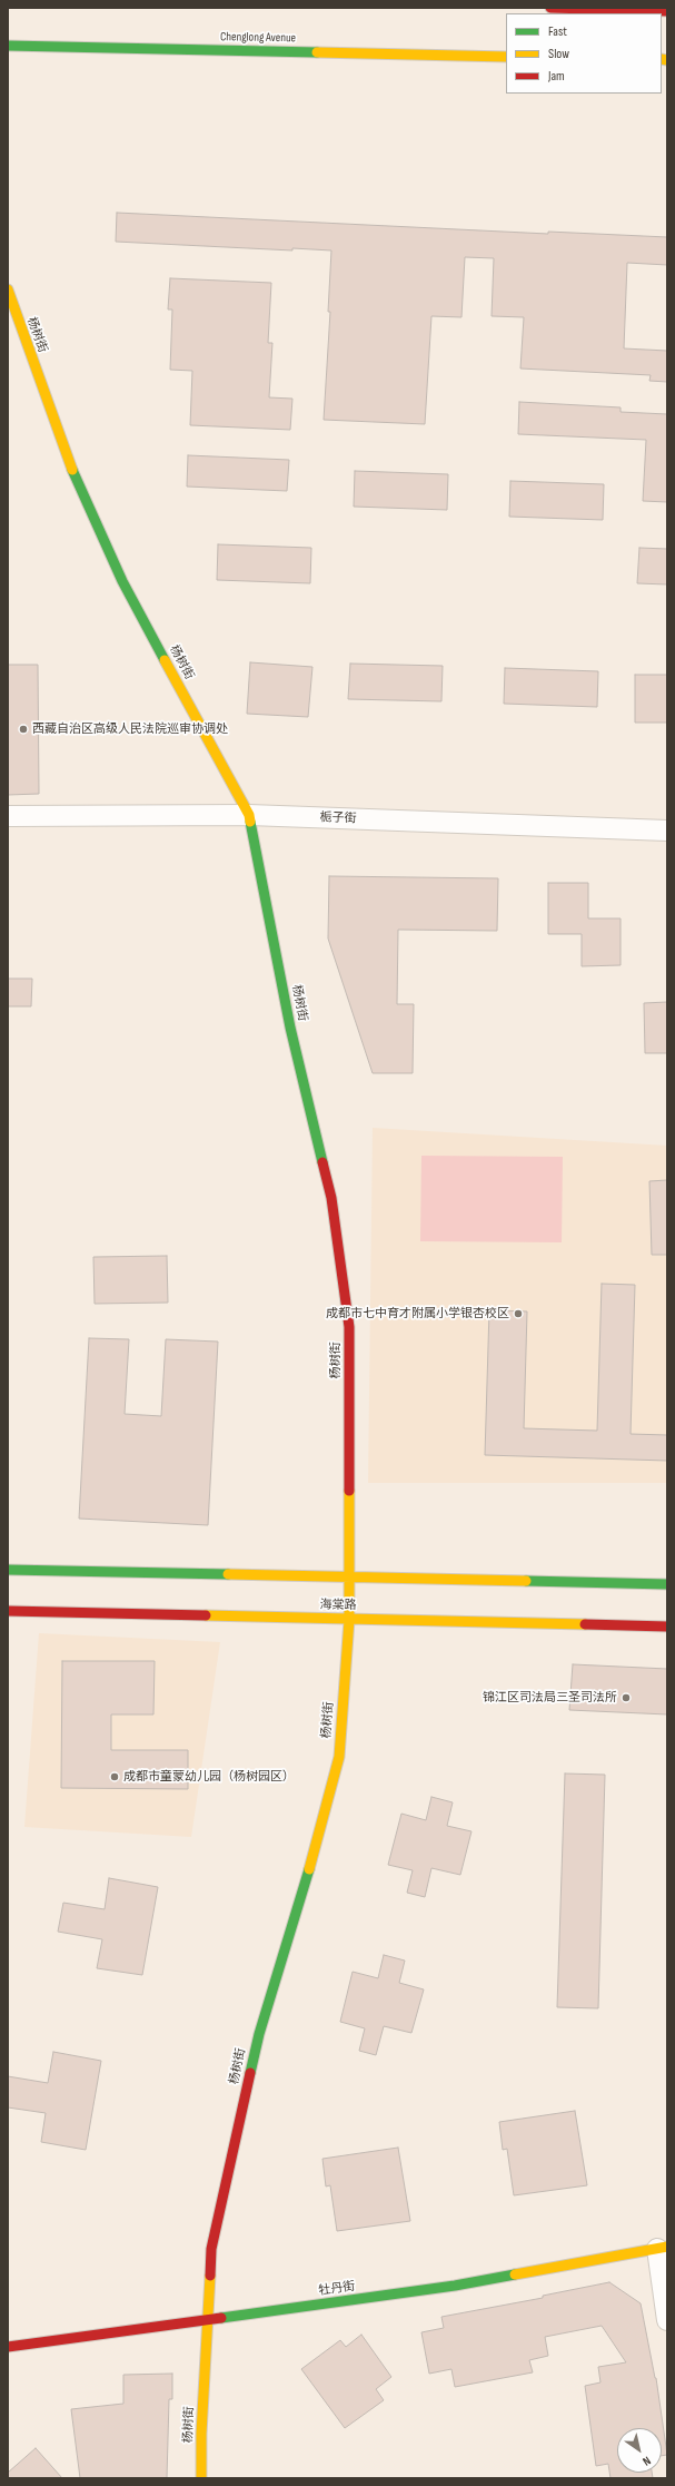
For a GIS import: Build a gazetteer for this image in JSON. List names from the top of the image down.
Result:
{
  "streets": {
    "main road": [
      "Chenglong Avenue",
      "杨树街",
      "海棠路",
      "牡丹街"
    ],
    "street": ["栀子街"]
  },
  "crossings": [
    ["杨树街", "栀子街"],
    ["杨树街", "海棠路"],
    ["杨树街", "牡丹街"]
  ],
  "places": [
    "西藏自治区高级人民法院巡审协调处",
    "成都市七中育才附属小学银杏校区",
    "锦江区司法局三圣司法所",
    "成都市童蒙幼儿园（杨树园区）"
  ],
  "legend": ["Fast", "Slow", "Jam"],
  "north": "bottom right"
}
